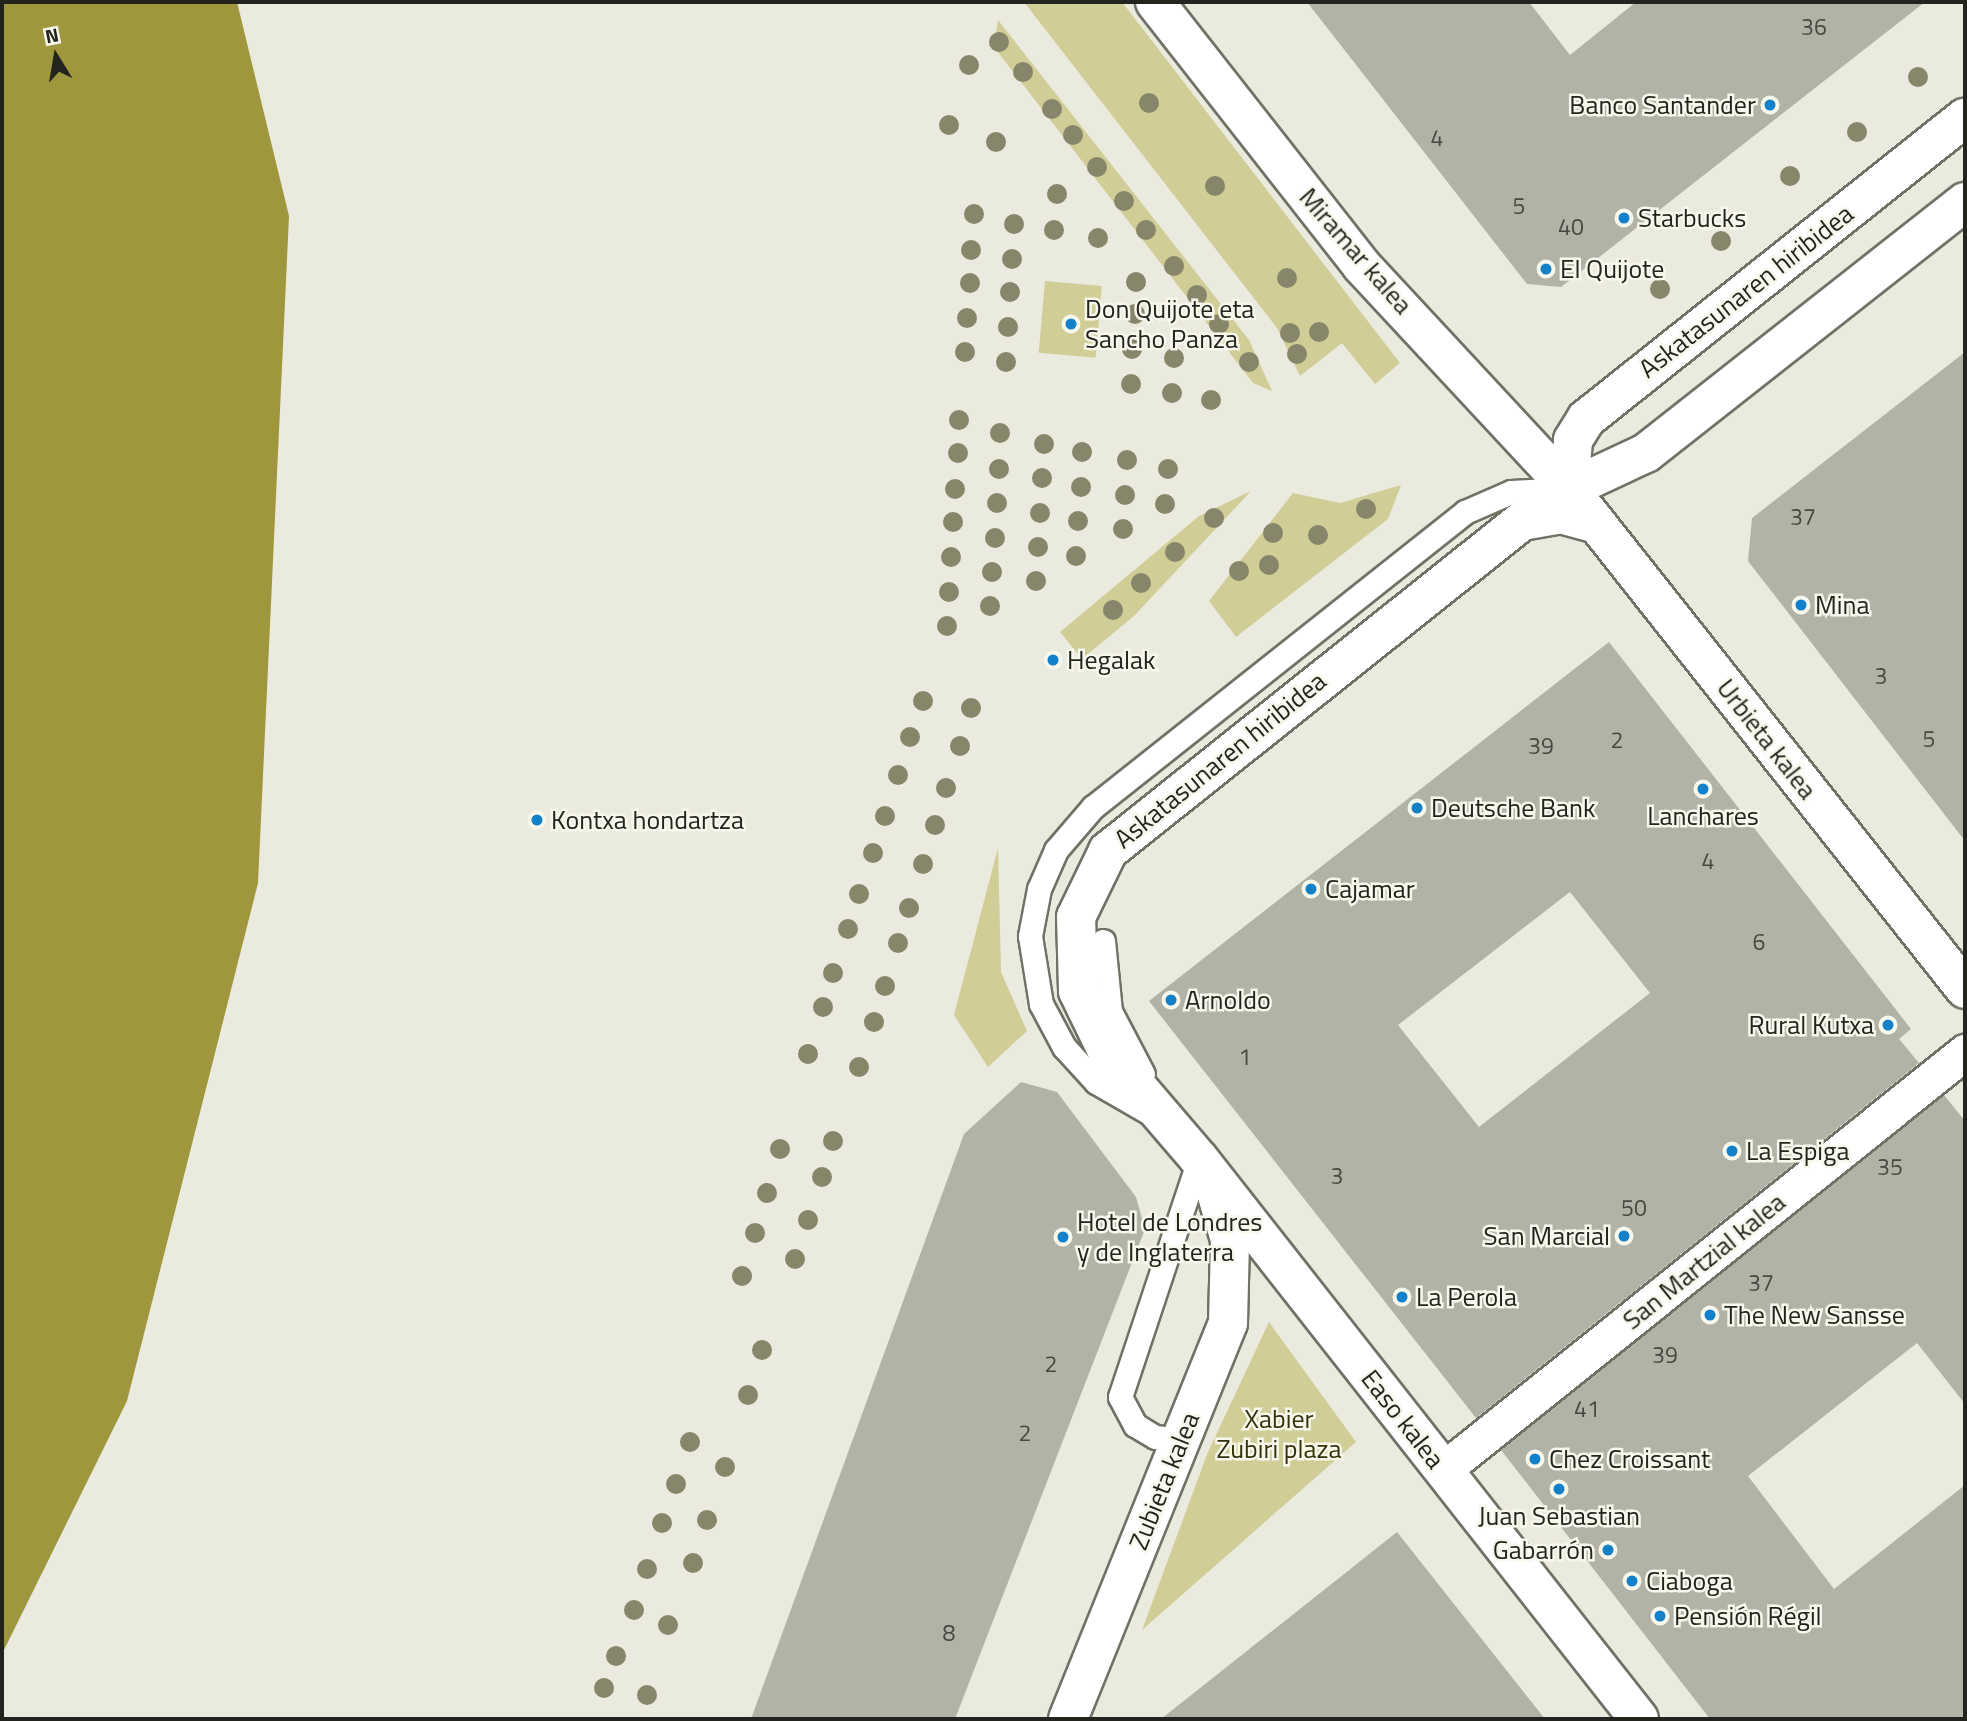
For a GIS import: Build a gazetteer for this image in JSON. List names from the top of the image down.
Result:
{
  "streets": {
    "main road": [
      "Miramar kalea",
      "Askatasunaren hiribidea",
      "Urbieta kalea",
      "Easo kalea",
      "Zubieta kalea"
    ],
    "street": ["San Martzial kalea"]
  },
  "crossings": [
    ["Miramar kalea", "Askatasunaren hiribidea"],
    ["Miramar kalea", "Urbieta kalea"],
    ["Askatasunaren hiribidea", "Urbieta kalea"],
    ["Askatasunaren hiribidea", "Easo kalea"],
    ["San Martzial kalea", "Easo kalea"],
    ["Easo kalea", "Zubieta kalea"]
  ],
  "parks": ["Xabier Zubiri plaza"],
  "places": [
    "Banco Santander",
    "Starbucks",
    "El Quijote",
    "Don Quijote eta Sancho Panza",
    "Mina",
    "Hegalak",
    "Lanchares",
    "Deutsche Bank",
    "Kontxa hondartza",
    "Cajamar",
    "Arnoldo",
    "Rural Kutxa",
    "La Espiga",
    "San Marcial",
    "Hotel de Londres y de Inglaterra",
    "La Perola",
    "The New Sansse",
    "Chez Croissant",
    "Juan Sebastian",
    "Gabarrón",
    "Ciaboga",
    "Pensión Régil"
  ],
  "house_numbers": [
    "36",
    "4",
    "5",
    "40",
    "37",
    "3",
    "5",
    "2",
    "39",
    "4",
    "6",
    "1",
    "35",
    "3",
    "50",
    "37",
    "39",
    "2",
    "41",
    "2",
    "8"
  ],
  "north": "top"
}
